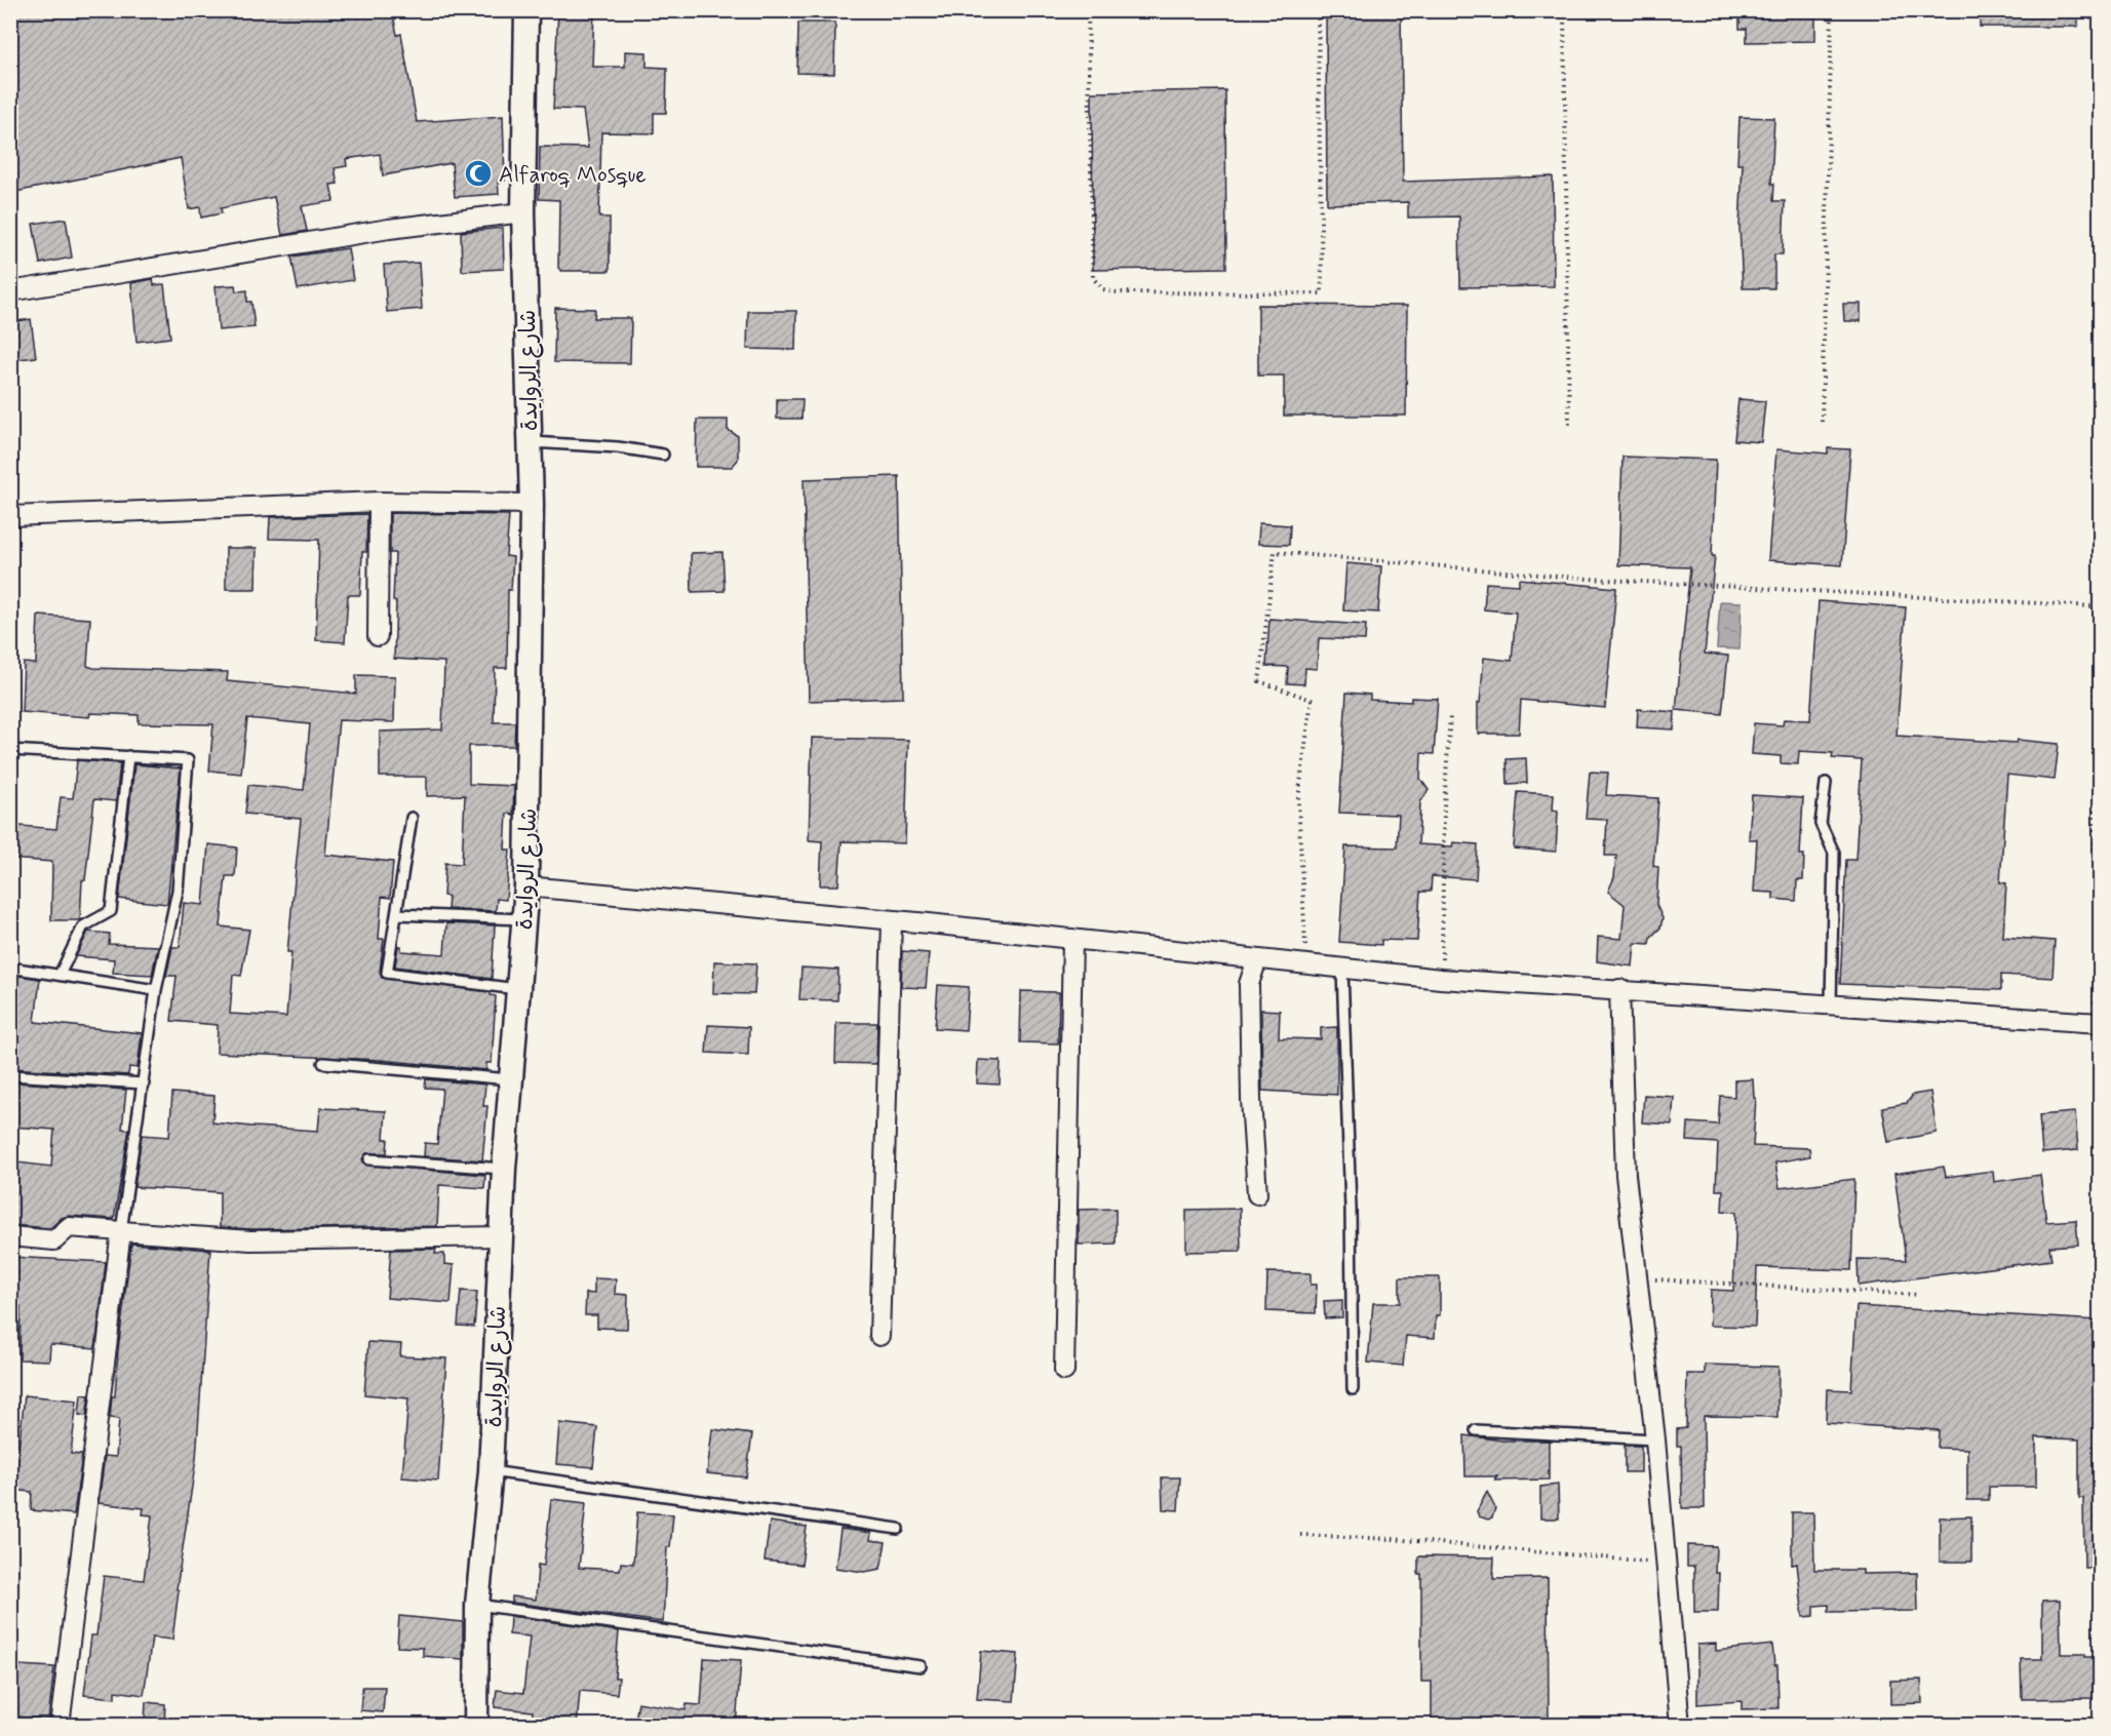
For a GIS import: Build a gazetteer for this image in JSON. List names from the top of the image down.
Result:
{
  "streets": {
    "street": ["شارع الروايدة"]
  },
  "places": {
    "mosque": ["Alfaroq Mosque"]
  }
}
